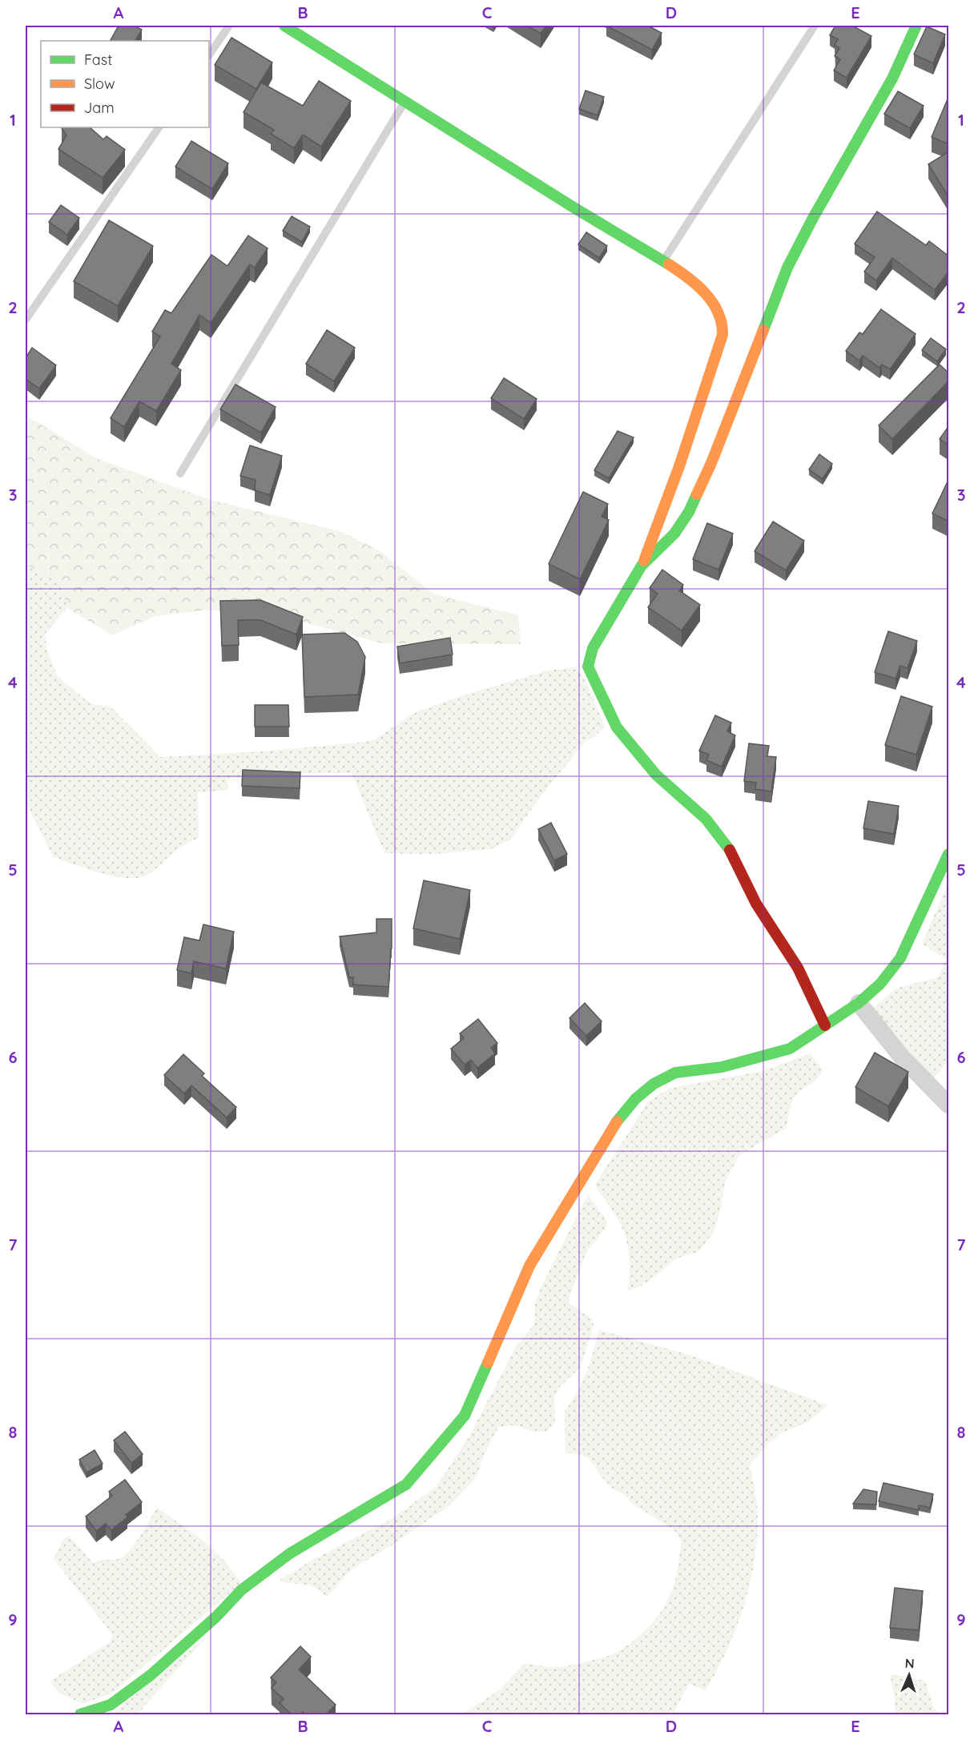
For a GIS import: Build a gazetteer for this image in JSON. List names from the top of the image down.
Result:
{
  "legend": ["Fast", "Slow", "Jam"],
  "north": "top",
  "grid": {
    "columns": [
      "A",
      "B",
      "C",
      "D",
      "E"
    ],
    "rows": [
      "1",
      "2",
      "3",
      "4",
      "5",
      "6",
      "7",
      "8",
      "9"
    ]
  }
}
